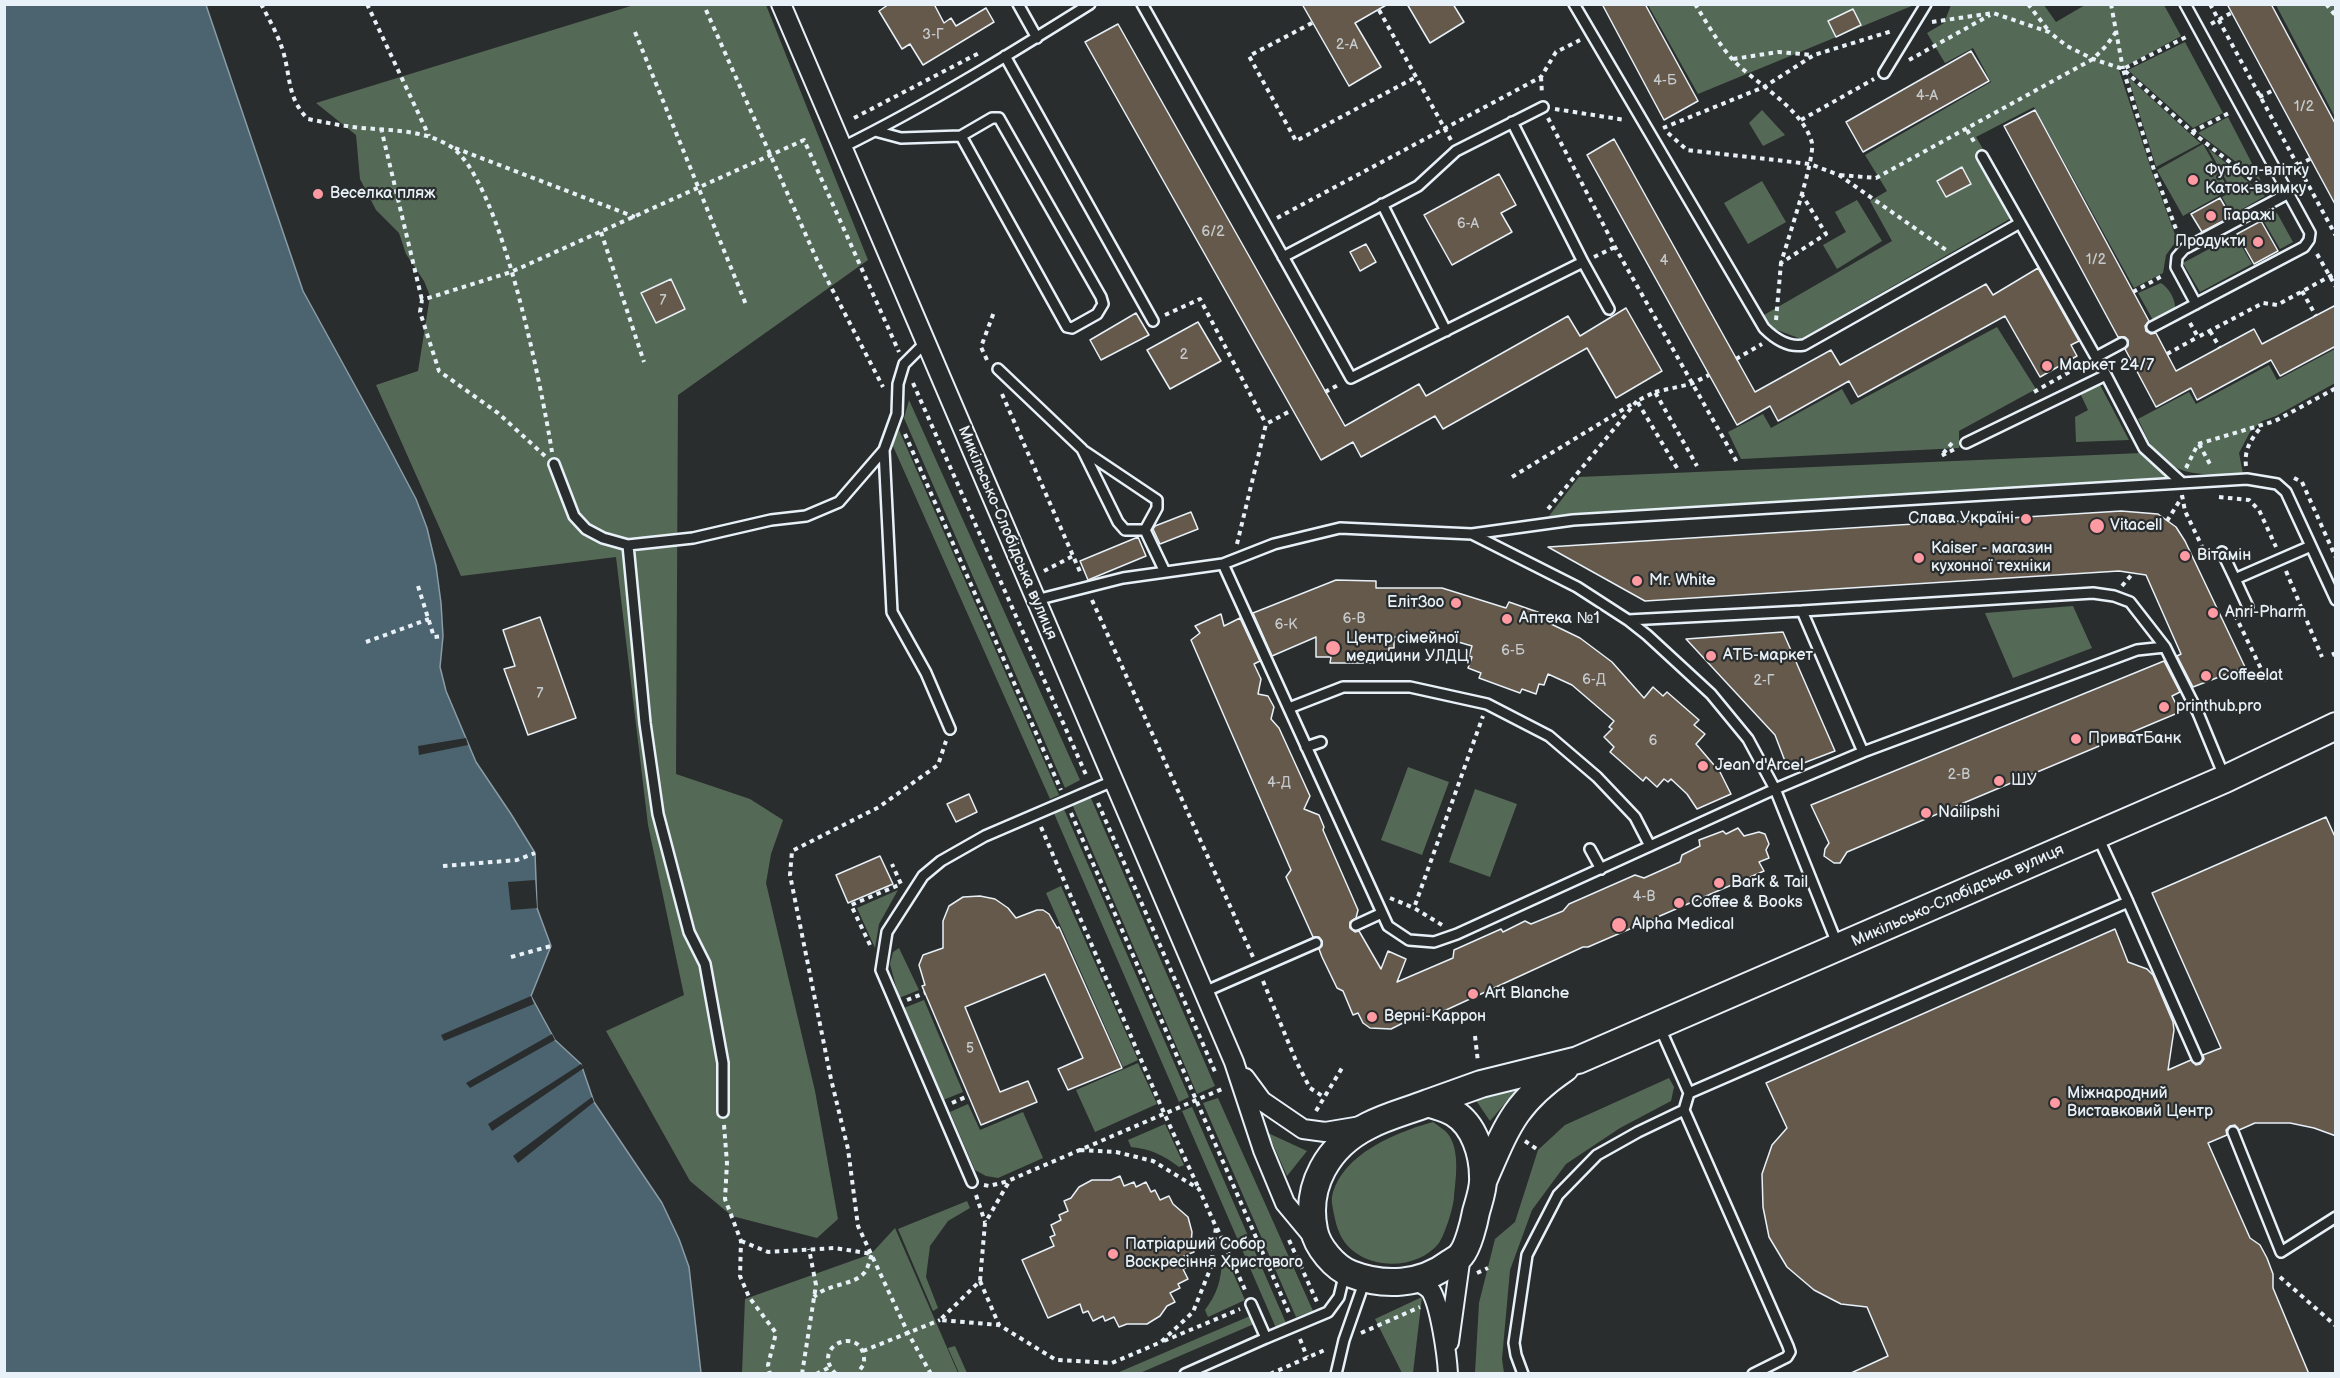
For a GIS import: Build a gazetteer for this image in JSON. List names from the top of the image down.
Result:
{
  "streets": {
    "street": ["Микільсько-Слобідська вулиця"]
  },
  "places": [
    "Футбол-влітку Каток-взимку",
    "Веселка пляж",
    "Гаражі",
    "Продукти",
    "Маркет 24/7",
    "Слава Україні",
    "Vitacell",
    "Вітамін",
    "Kaiser - магазин кухонної техніки",
    "Mr. White",
    "ЕлітЗоо",
    "Anri-Pharm",
    "Аптека №1",
    "Центр сімейної медицини УЛДЦ",
    "АТБ-маркет",
    "Coffeelat",
    "printhub.pro",
    "ПриватБанк",
    "Jean d'Arcel",
    "ШУ",
    "Nailipshi",
    "Bark & Tail",
    "Coffee & Books",
    "Alpha Medical",
    "Art Blanche",
    "Верні-Каррон",
    "Міжнародний Виставковий Центр",
    "Патріарший Собор Воскресіння Христового"
  ],
  "house_numbers": [
    "3-Г",
    "2-А",
    "4-Б",
    "4-А",
    "1/2",
    "6-А",
    "6/2",
    "1/2",
    "4",
    "7",
    "2",
    "6-В",
    "6-К",
    "6-Б",
    "6-Д",
    "2-Г",
    "7",
    "6",
    "2-В",
    "4-Д",
    "4-В",
    "5"
  ]
}
